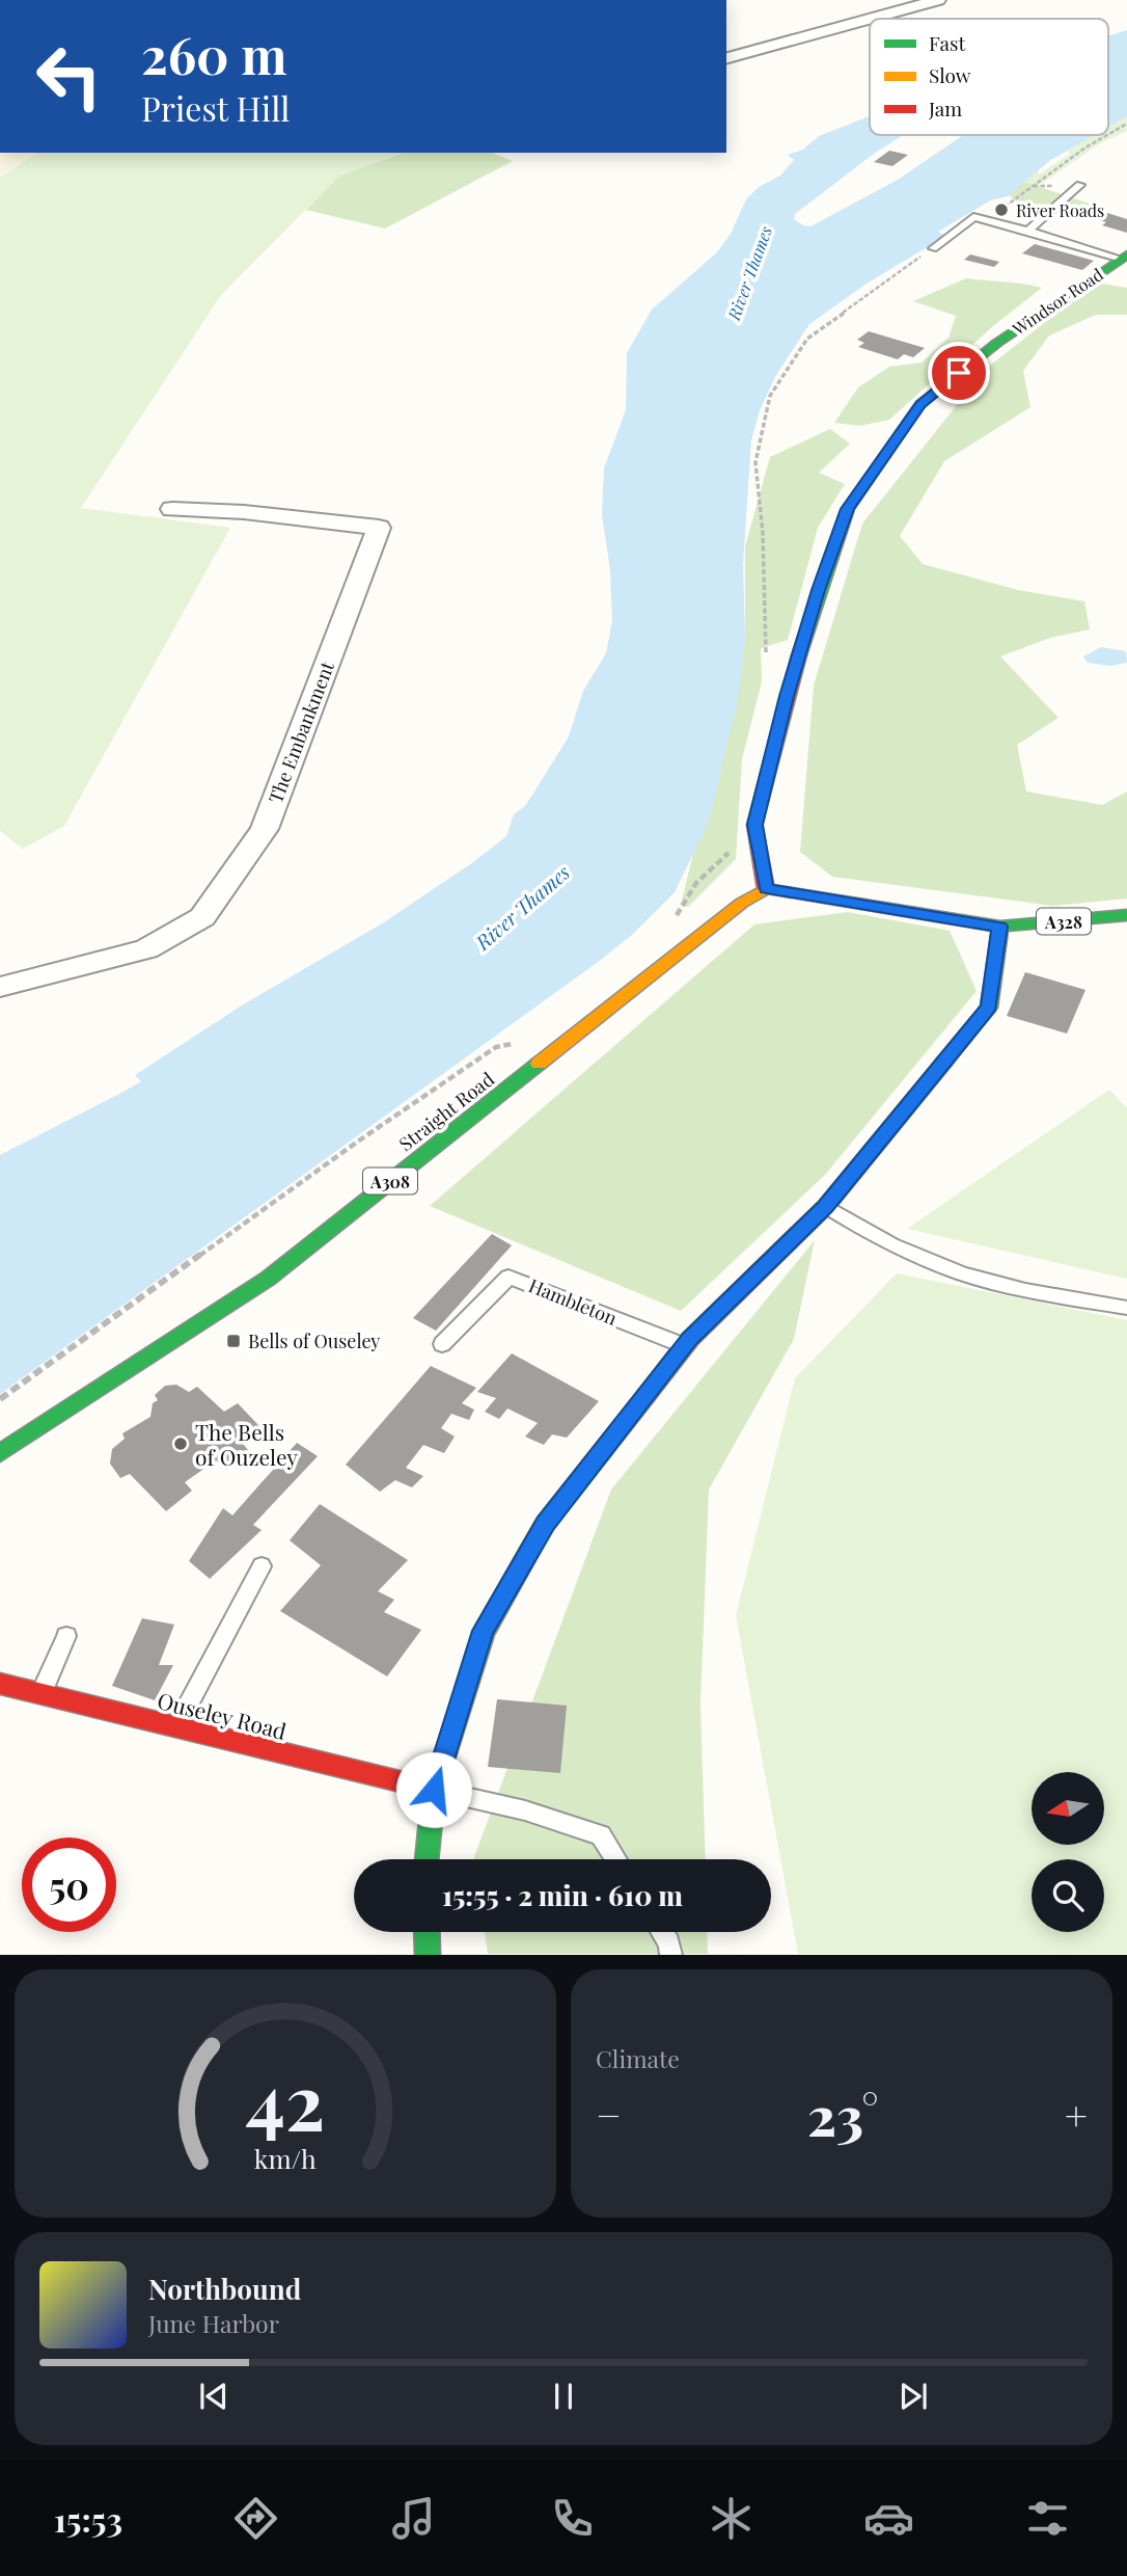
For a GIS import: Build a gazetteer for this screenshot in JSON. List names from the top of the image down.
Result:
{
  "streets": {
    "main road": [
      "Windsor Road",
      "A328",
      "Straight Road",
      "A308",
      "Ouseley Road"
    ],
    "street": ["The Embankment"],
    "lane": ["Hambleton"]
  },
  "crossings": [
    ["Windsor Road", "A328"],
    ["Windsor Road", "Straight Road"],
    ["A328", "Straight Road"]
  ],
  "water": ["River Thames"],
  "places": {
    "other": ["River Roads", "The Bells of Ouzeley"],
    "transit": ["Bells of Ouseley"]
  },
  "legend": ["Fast", "Slow", "Jam"],
  "north": "left",
  "page": {
    "turn": ["260 m", "Priest Hill"],
    "limit": "50",
    "trip": "15:55 · 2 min · 610 m",
    "tile": "Climate",
    "heat": ["−", "23°", "+"],
    "song": ["Northbound", "June Harbor"],
    "tabs": "15:53",
    "gauge": ["42", "km/h"]
  }
}
